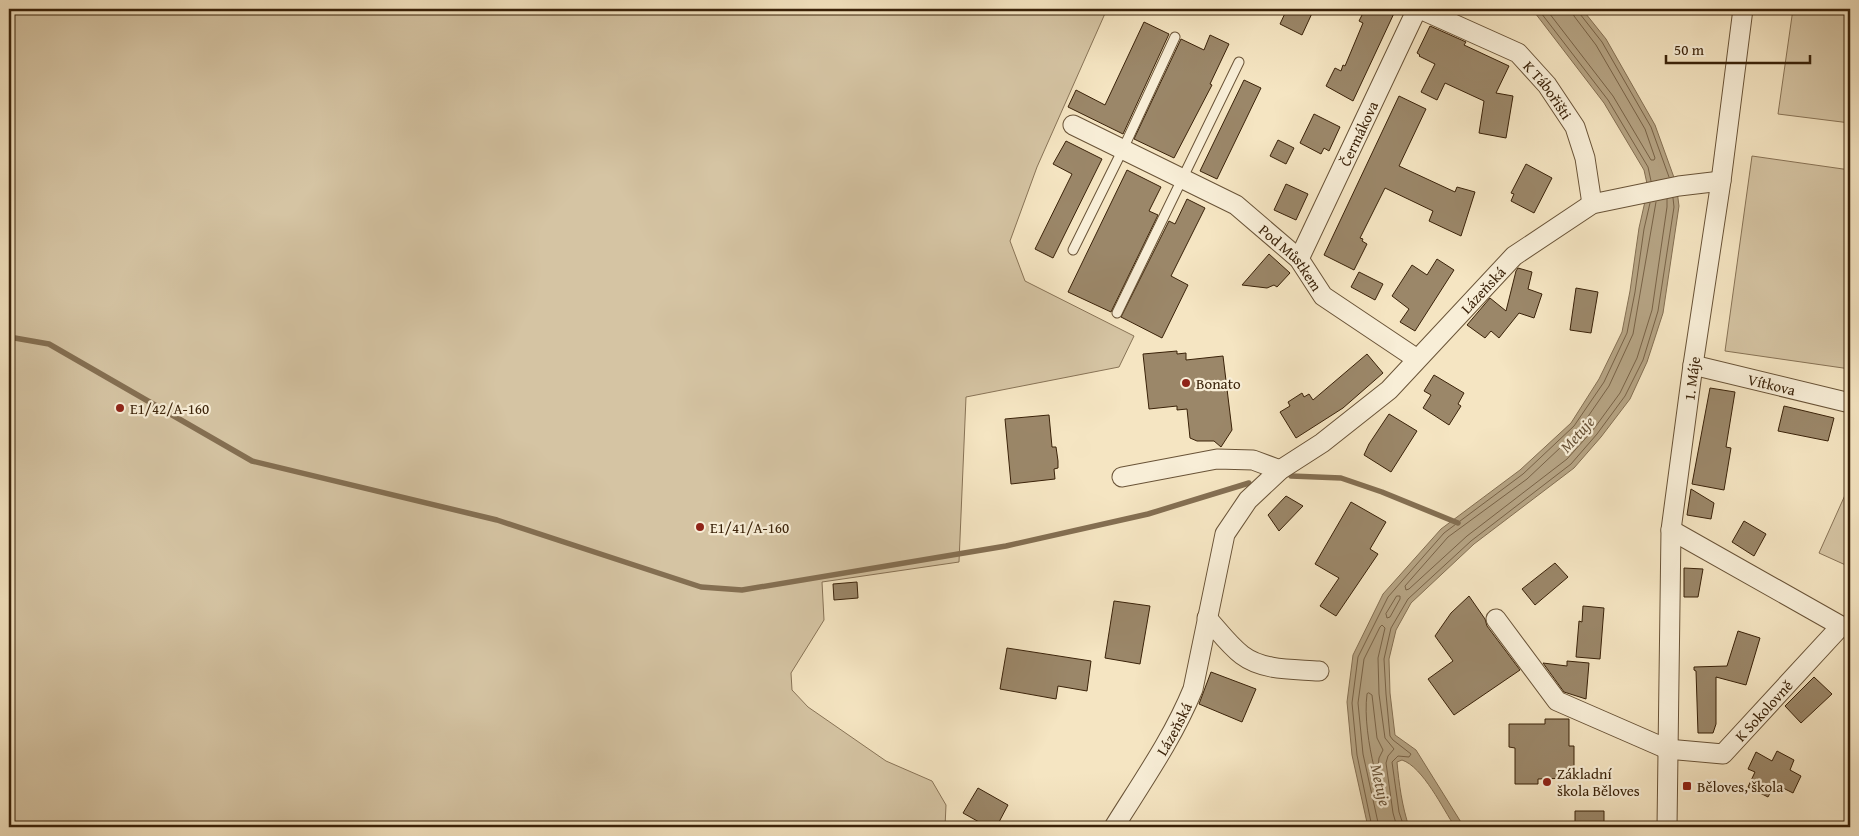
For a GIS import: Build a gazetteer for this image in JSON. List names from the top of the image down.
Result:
{
  "streets": {
    "street": [
      "K Tábořišti",
      "Čermákova",
      "Pod Můstkem",
      "Lázeňská",
      "1. Máje",
      "Vítkova",
      "K Sokolovně"
    ]
  },
  "crossings": [
    ["K Tábořišti", "Čermákova"],
    ["K Tábořišti", "Lázeňská"],
    ["Čermákova", "Pod Můstkem"],
    ["Pod Můstkem", "Lázeňská"],
    ["Lázeňská", "1. Máje"],
    ["1. Máje", "Vítkova"],
    ["1. Máje", "K Sokolovně"]
  ],
  "water": ["Metuje"],
  "places": {
    "other": [
      "Bonato",
      "E1/42/A-160",
      "E1/41/A-160",
      "Základní škola Běloves"
    ],
    "transit": ["Běloves, škola"]
  },
  "scale_bar": "50 m"
}
